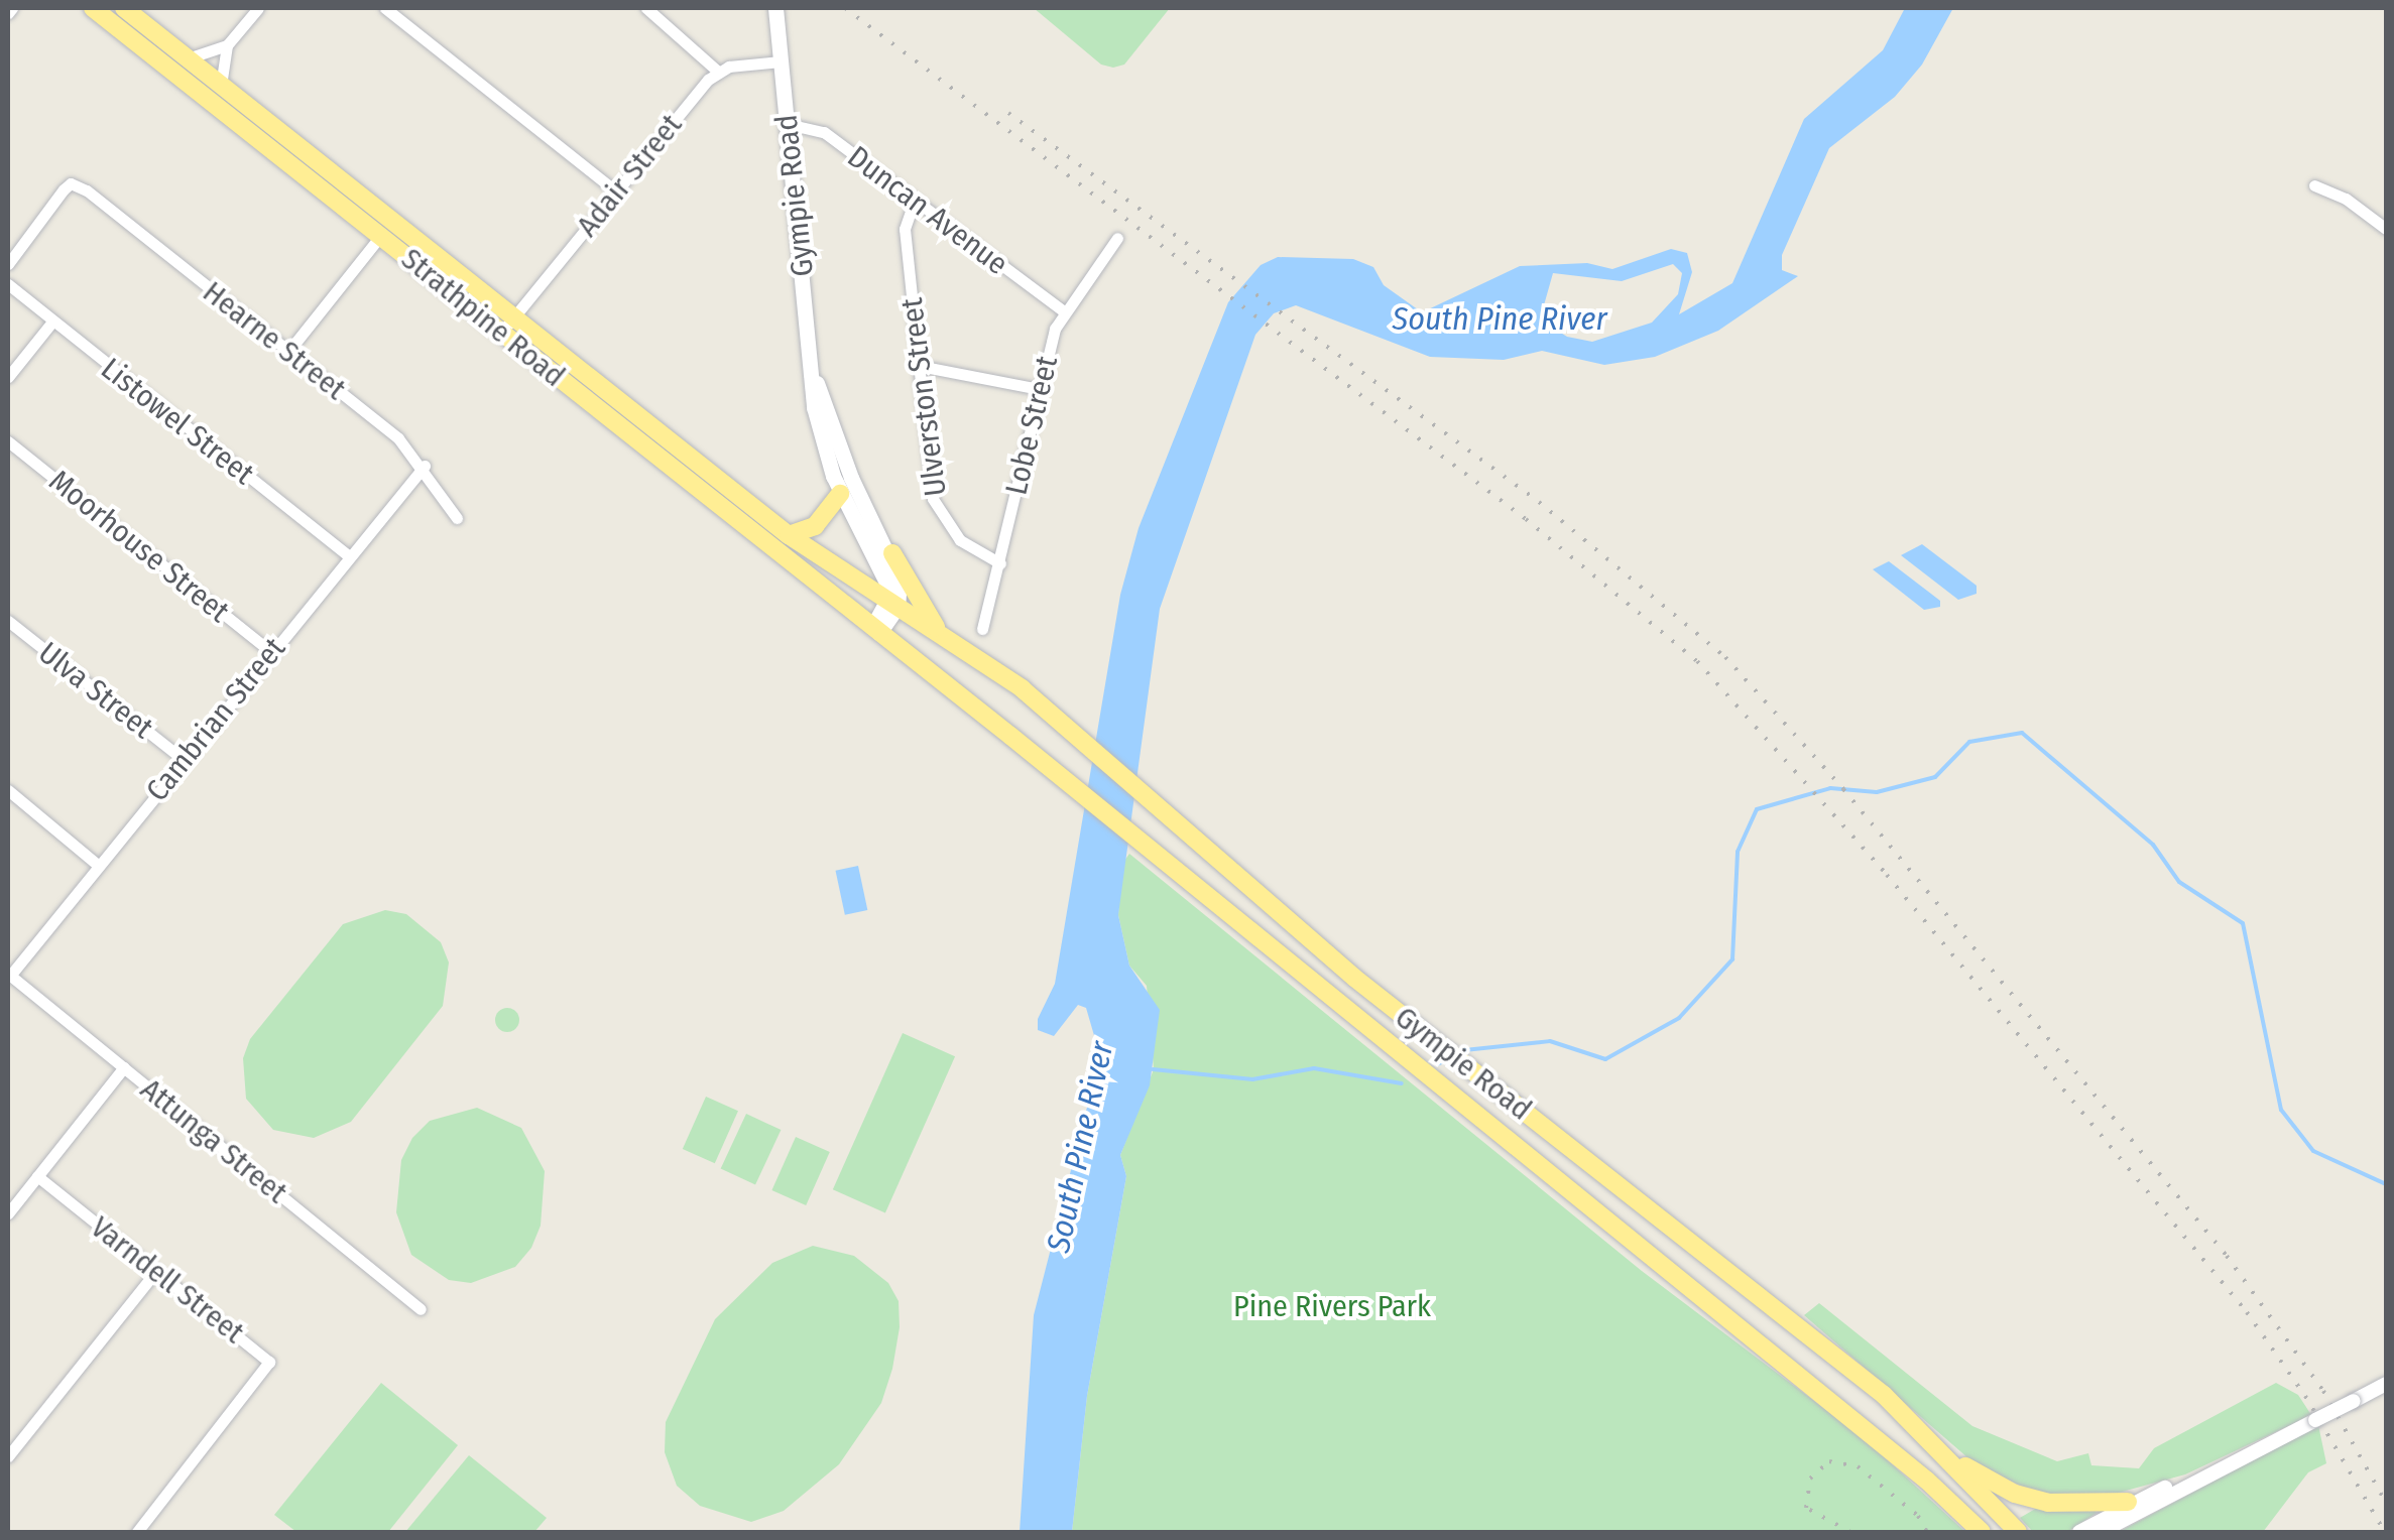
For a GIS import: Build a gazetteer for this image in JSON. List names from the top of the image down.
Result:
{
  "streets": {
    "highway": ["Gympie Road", "Strathpine Road"],
    "street": [
      "Adair Street",
      "Duncan Avenue",
      "Hearne Street",
      "Ulverston Street",
      "Listowel Street",
      "Lobe Street",
      "Moorhouse Street",
      "Ulva Street",
      "Cambrian Street",
      "Attunga Street",
      "Varndell Street"
    ]
  },
  "crossings": [
    ["Adair Street", "Strathpine Road"],
    ["Gympie Road", "Duncan Avenue"],
    ["Gympie Road", "Strathpine Road"],
    ["Duncan Avenue", "Ulverston Street"],
    ["Duncan Avenue", "Lobe Street"],
    ["Hearne Street", "Cambrian Street"],
    ["Ulverston Street", "Lobe Street"],
    ["Listowel Street", "Cambrian Street"],
    ["Moorhouse Street", "Cambrian Street"],
    ["Ulva Street", "Cambrian Street"],
    ["Cambrian Street", "Attunga Street"]
  ],
  "water": ["South Pine River"],
  "parks": ["Pine Rivers Park"]
}
